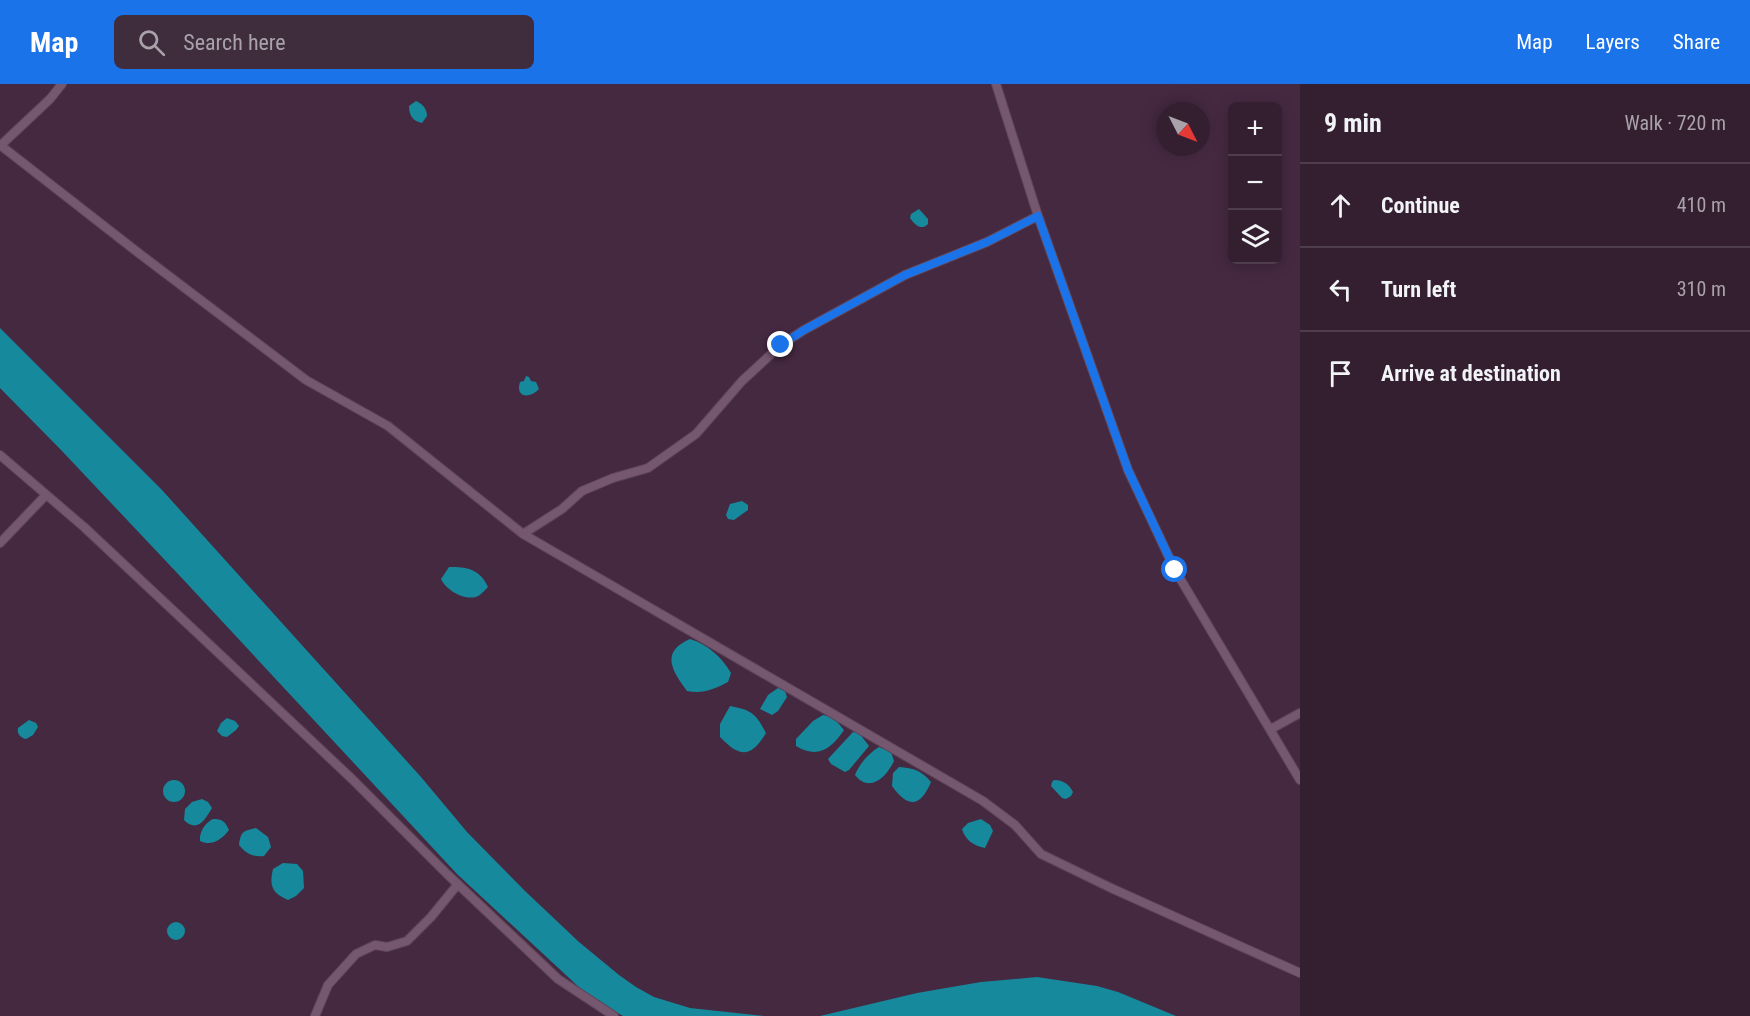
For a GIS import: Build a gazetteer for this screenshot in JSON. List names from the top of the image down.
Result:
{
  "north": "bottom right",
  "page": {
    "header": "Map",
    "search": "Search here",
    "nav": ["Map", "Layers", "Share"],
    "heading": ["9 min", "Walk · 720 m"],
    "map_buttons": ["+", "−"],
    "list": [
      ["Continue", "410 m"],
      ["Turn left", "310 m"],
      "Arrive at destination"
    ]
  }
}
